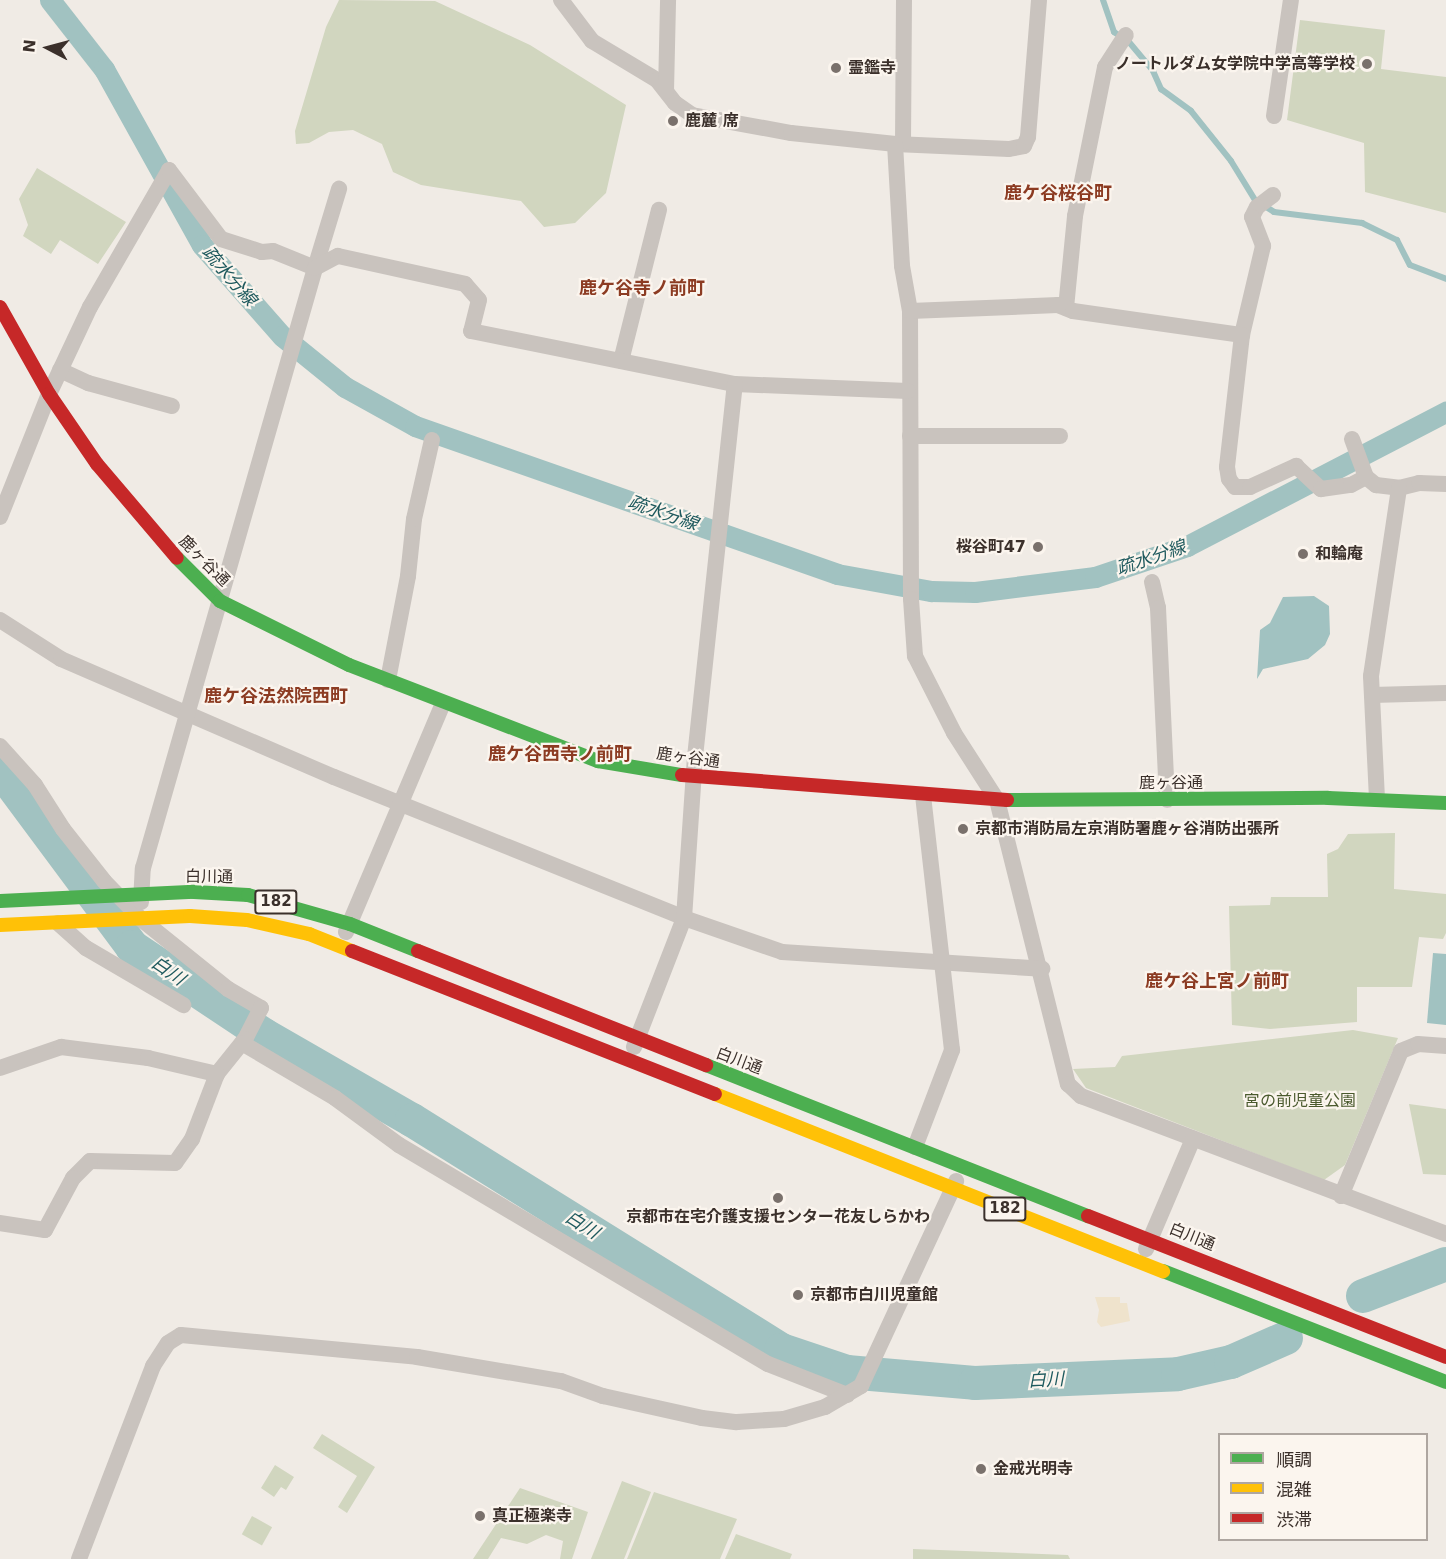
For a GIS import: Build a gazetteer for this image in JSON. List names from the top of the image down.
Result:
{
  "streets": {
    "main road": ["鹿ヶ谷通", "白川通", "182"]
  },
  "districts": [
    "鹿ケ谷桜谷町",
    "鹿ケ谷寺ノ前町",
    "鹿ケ谷法然院西町",
    "鹿ケ谷西寺ノ前町",
    "鹿ケ谷上宮ノ前町"
  ],
  "water": ["疏水分線", "白川"],
  "parks": ["宮の前児童公園"],
  "places": [
    "ノートルダム女学院中学高等学校",
    "霊鑑寺",
    "鹿麓 席",
    "桜谷町47",
    "和輪庵",
    "京都市消防局左京消防署鹿ヶ谷消防出張所",
    "京都市在宅介護支援センター花友しらかわ",
    "京都市白川児童館",
    "金戒光明寺",
    "真正極楽寺"
  ],
  "legend": ["順調", "混雑", "渋滞"],
  "north": "left"
}
